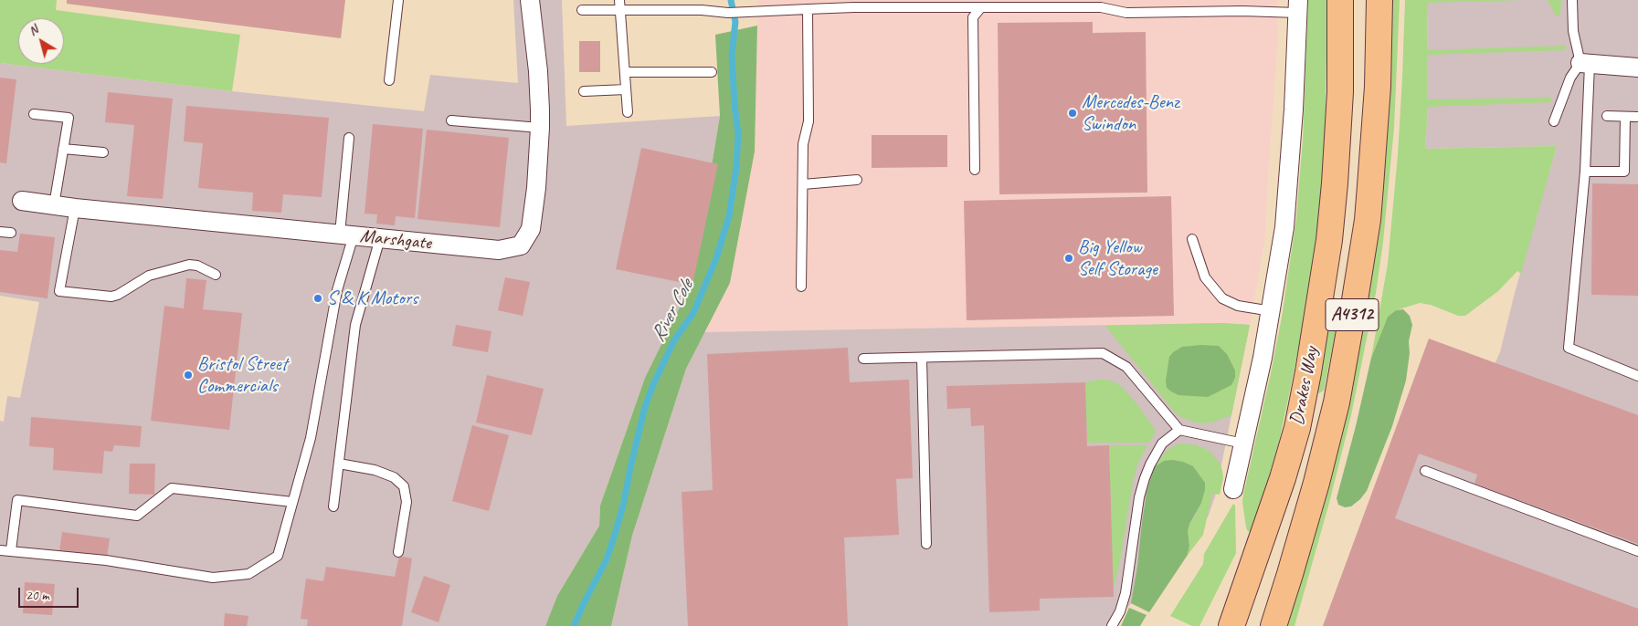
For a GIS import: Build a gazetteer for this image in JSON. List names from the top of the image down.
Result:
{
  "streets": {
    "main road": ["A4312", "Drakes Way"],
    "street": ["Marshgate"]
  },
  "water": ["River Cole"],
  "places": [
    "Mercedes-Benz Swindon",
    "Big Yellow Self Storage",
    "S & K Motors",
    "Bristol Street Commercials"
  ],
  "scale_bar": "20 m",
  "north": "top left"
}
